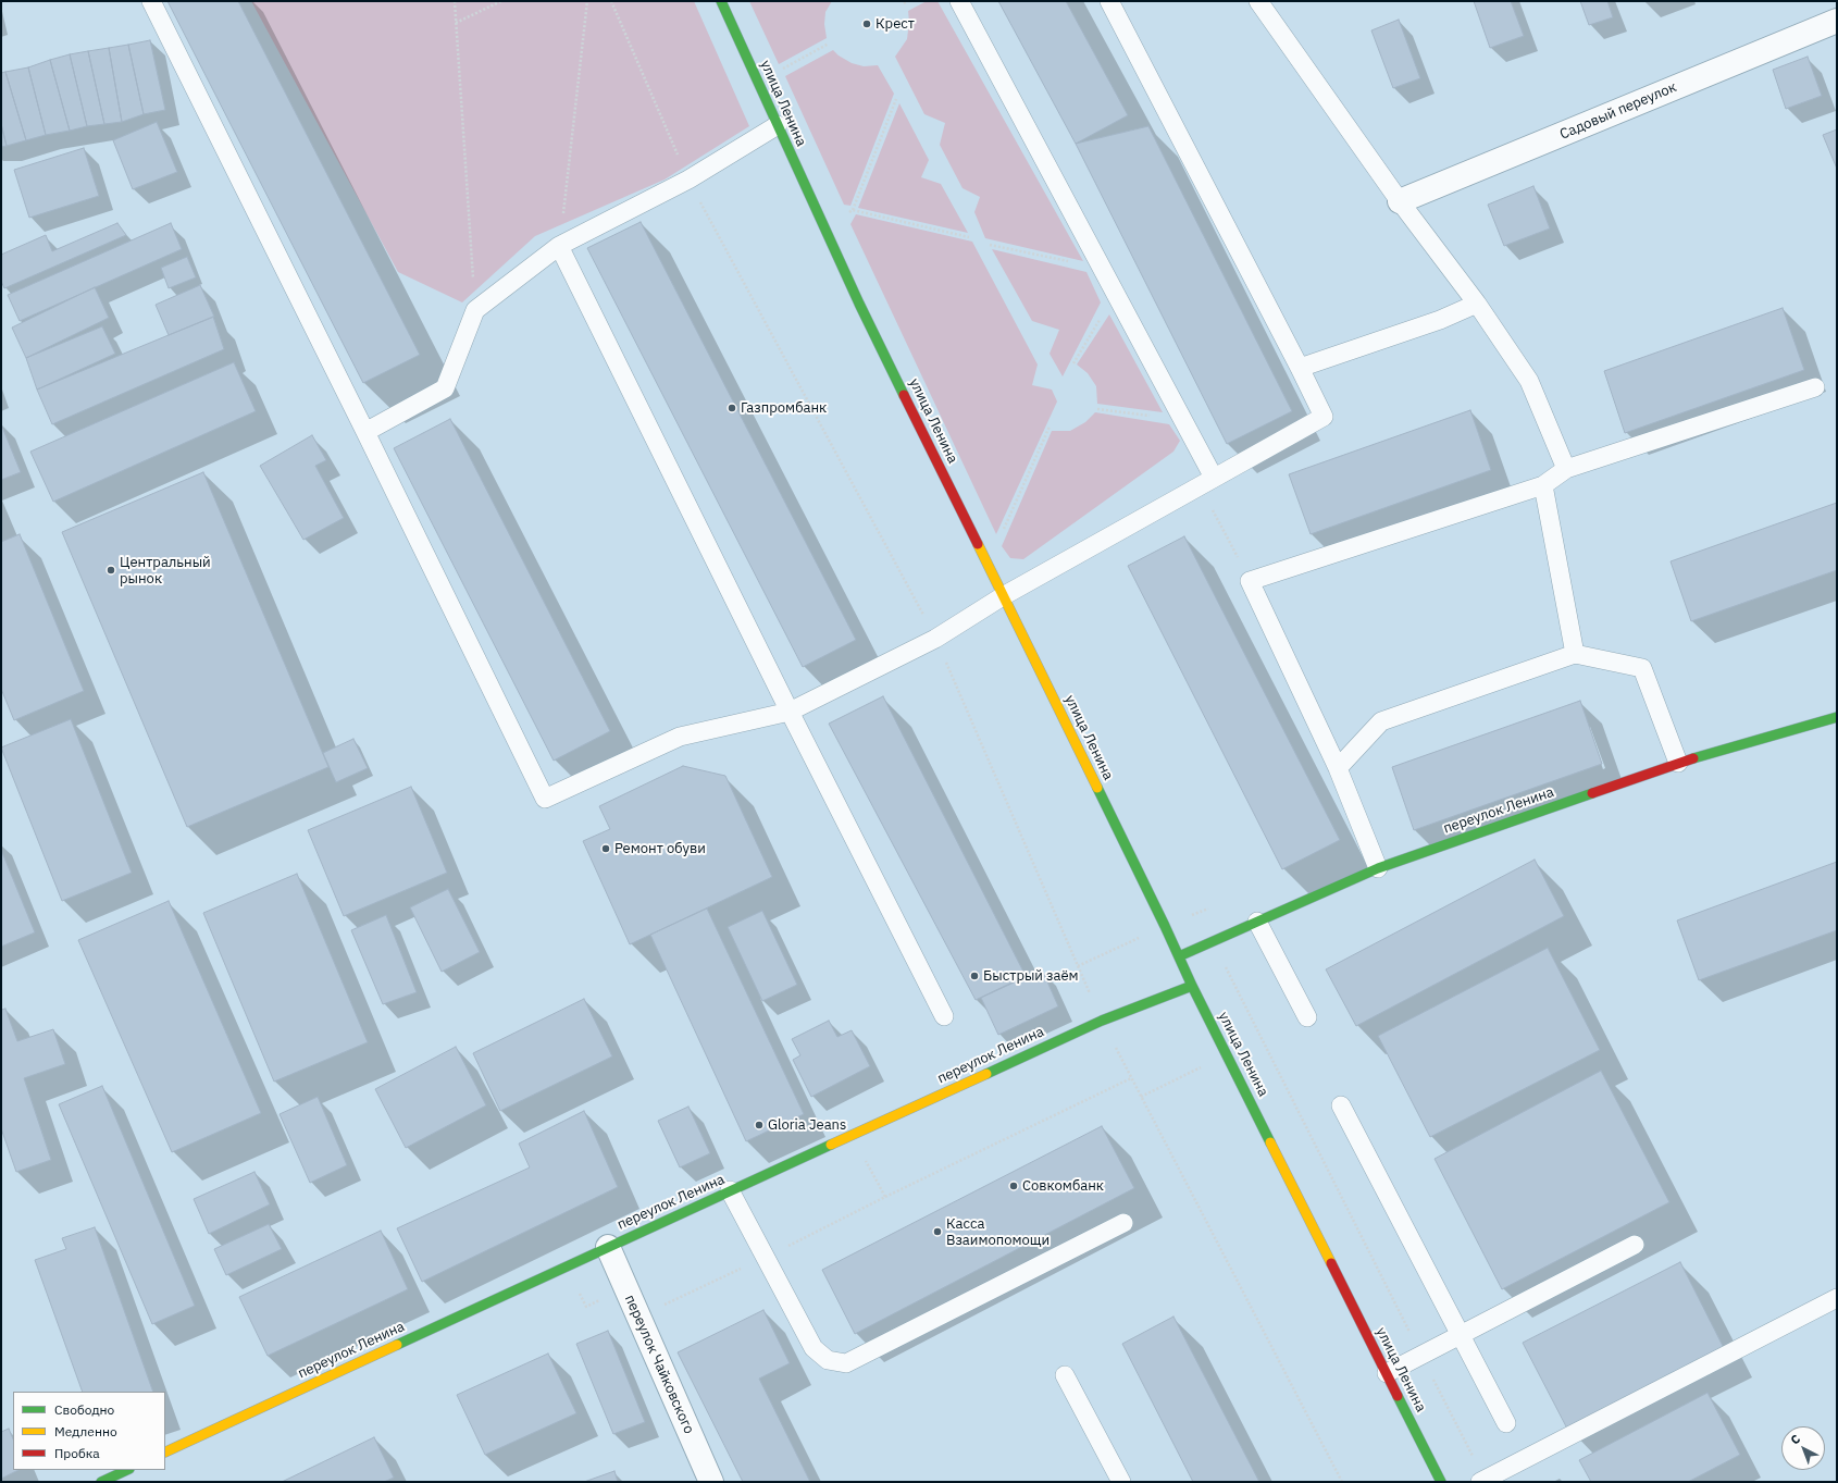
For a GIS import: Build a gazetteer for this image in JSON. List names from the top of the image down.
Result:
{
  "streets": {
    "street": [
      "улица Ленина",
      "Садовый переулок",
      "переулок Ленина",
      "переулок Чайковского"
    ]
  },
  "crossings": [
    ["улица Ленина", "переулок Ленина"],
    ["переулок Ленина", "переулок Чайковского"]
  ],
  "places": [
    "Крест",
    "Газпромбанк",
    "Центральный рынок",
    "Ремонт обуви",
    "Быстрый заём",
    "Gloria Jeans",
    "Совкомбанк",
    "Касса Взаимопомощи"
  ],
  "legend": ["Свободно", "Медленно", "Пробка"],
  "north": "top left"
}
